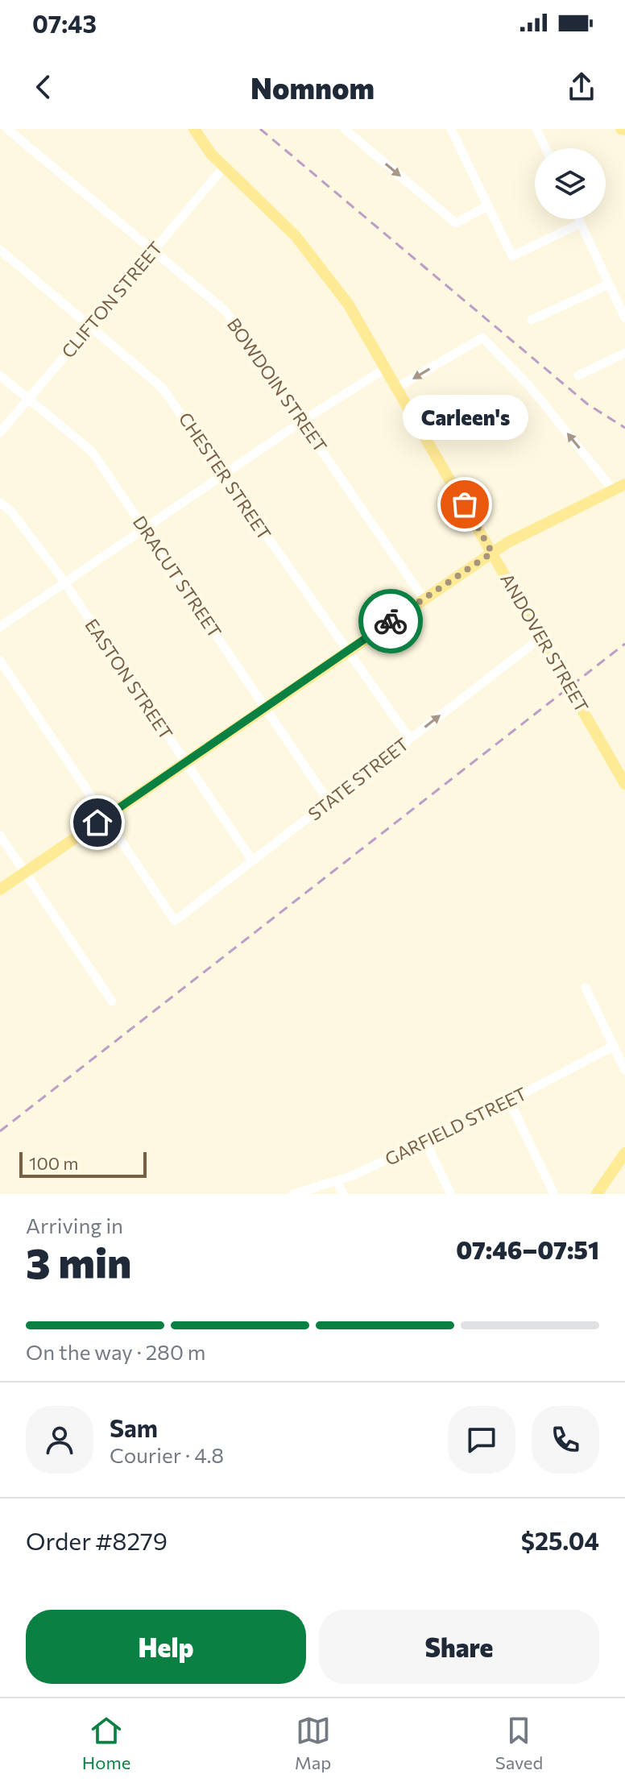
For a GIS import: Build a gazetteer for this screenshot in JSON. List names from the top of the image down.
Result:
{
  "streets": {
    "main road": ["ANDOVER STREET"],
    "street": [
      "CLIFTON STREET",
      "BOWDOIN STREET",
      "CHESTER STREET",
      "DRACUT STREET",
      "EASTON STREET",
      "STATE STREET",
      "GARFIELD STREET"
    ]
  },
  "crossings": [
    ["CLIFTON STREET", "BOWDOIN STREET"],
    ["CLIFTON STREET", "CHESTER STREET"],
    ["CLIFTON STREET", "DRACUT STREET"],
    ["CLIFTON STREET", "ANDOVER STREET"],
    ["CHESTER STREET", "STATE STREET"],
    ["DRACUT STREET", "STATE STREET"],
    ["ANDOVER STREET", "STATE STREET"],
    ["EASTON STREET", "STATE STREET"]
  ],
  "places": ["Carleen's"],
  "scale_bar": "100 m",
  "page": {
    "status": "07:43",
    "header": "Nomnom",
    "bubble": "Carleen's",
    "scale": "100 m",
    "heading": ["3 min", "Arriving in", "07:46–07:51"],
    "panel": [
      "Sam",
      "Courier · 4.8",
      "Order #8279",
      "$25.04"
    ],
    "bar": "On the way · 280 m",
    "buttons": ["Help", "Share"],
    "tabs": ["Home", "Map", "Saved"]
  }
}
